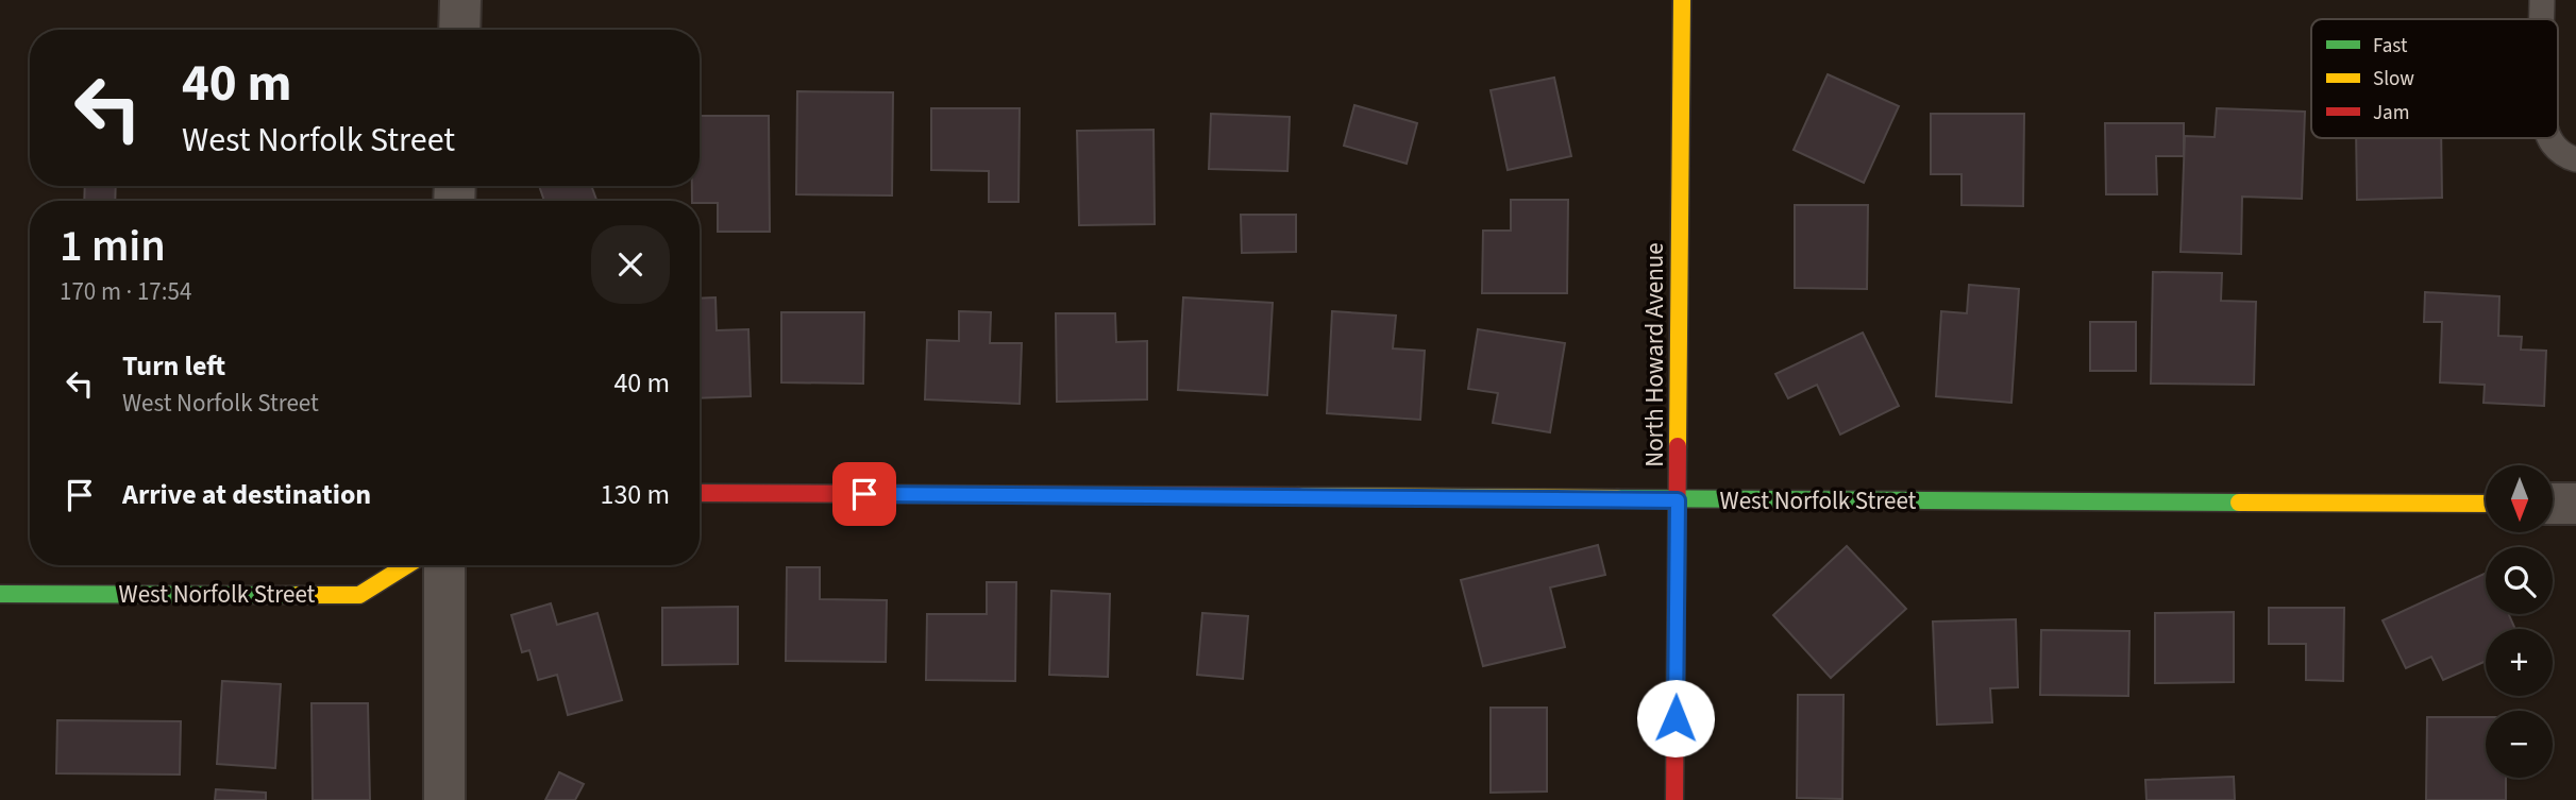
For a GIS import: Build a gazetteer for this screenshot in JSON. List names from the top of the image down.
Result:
{
  "streets": {
    "street": ["North Howard Avenue", "West Norfolk Street"]
  },
  "crossings": [
    ["North Howard Avenue", "West Norfolk Street"]
  ],
  "legend": ["Fast", "Slow", "Jam"],
  "north": "bottom",
  "page": {
    "turn": ["40 m", "West Norfolk Street"],
    "heading": ["1 min", "170 m · 17:54"],
    "list": [
      {
        "name": "Turn left",
        "note": "West Norfolk Street",
        "value": "40 m"
      },
      {
        "name": "Arrive at destination",
        "value": "130 m"
      }
    ],
    "map_buttons": ["+", "−"]
  }
}
